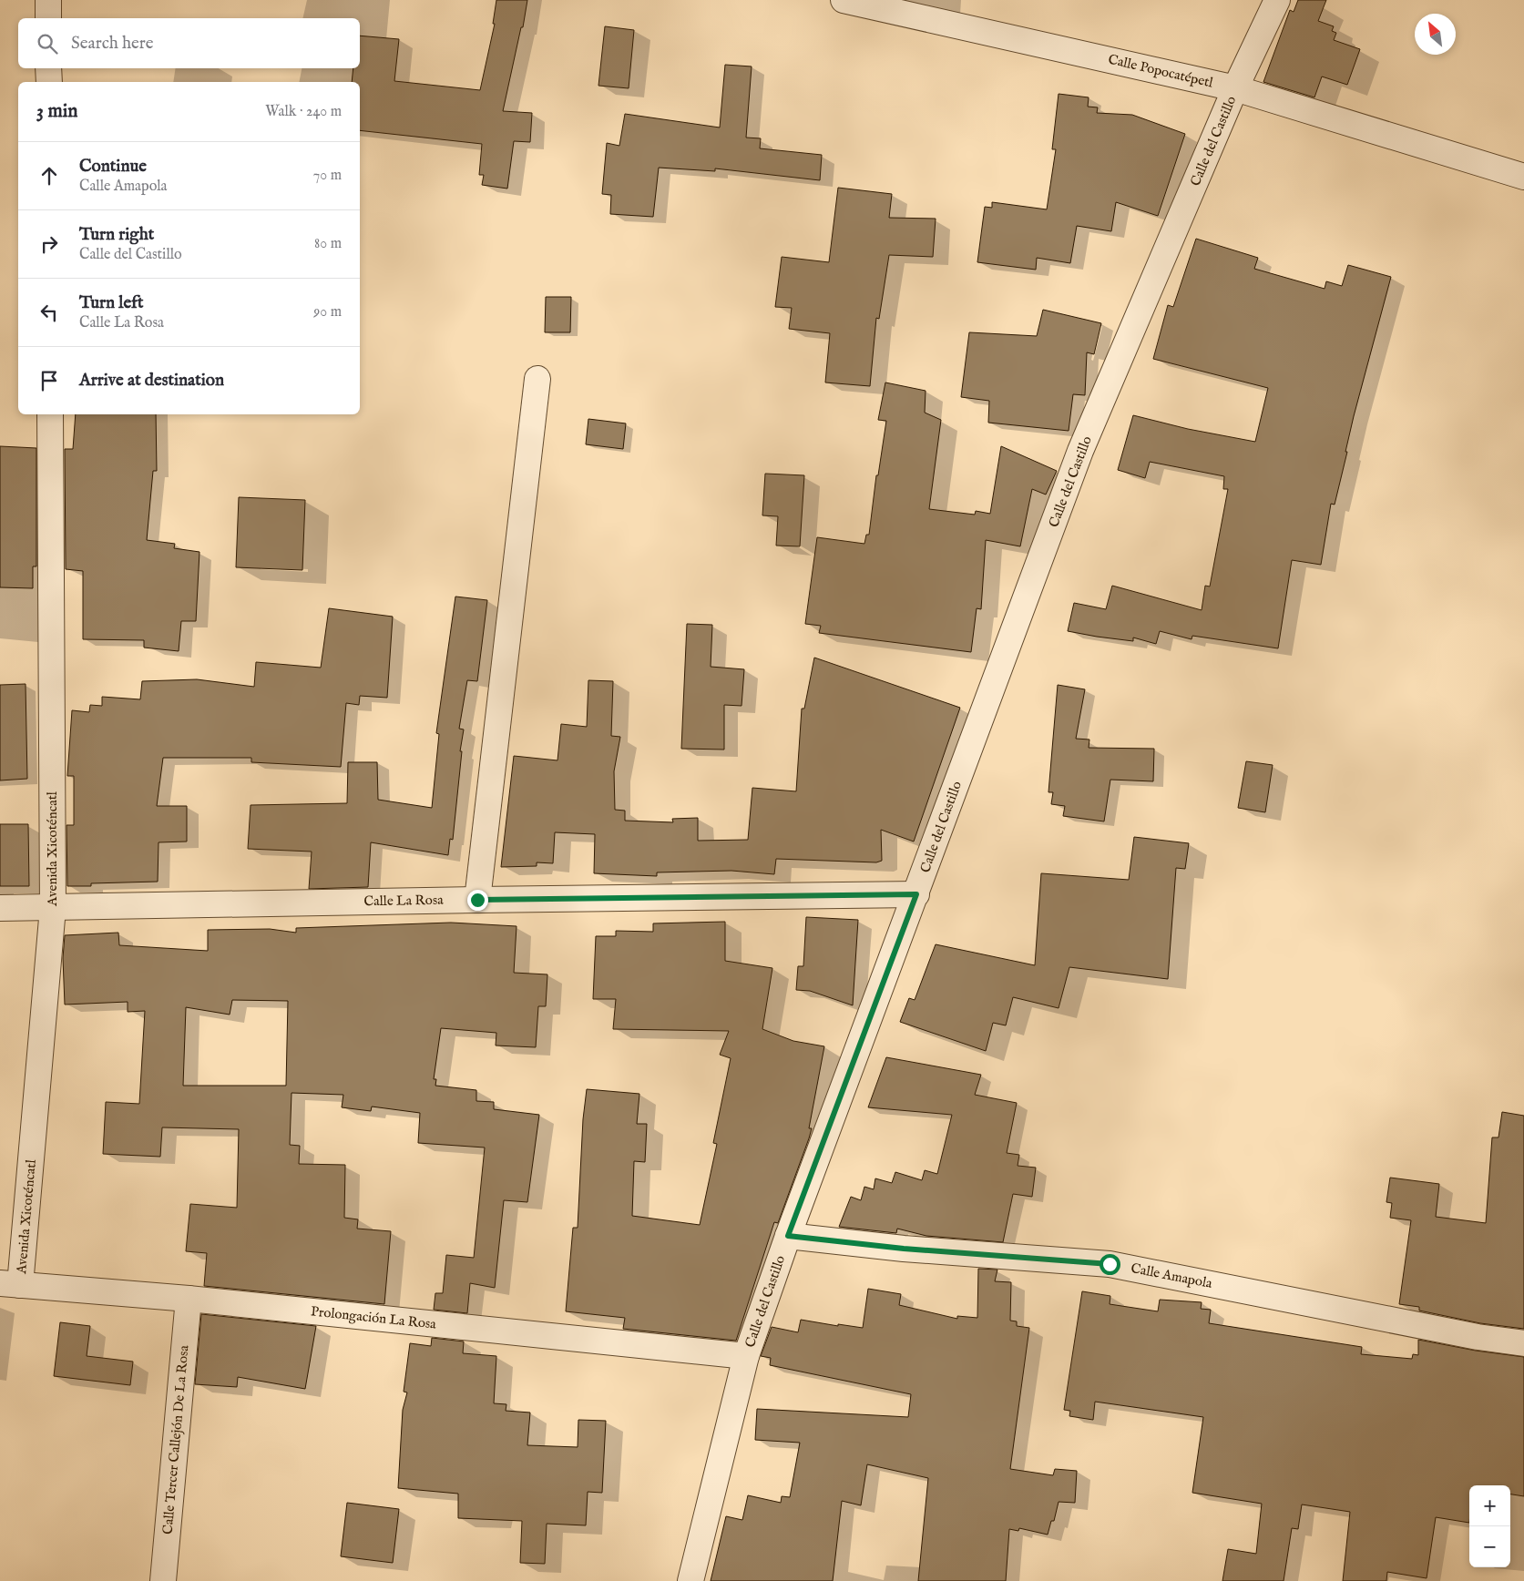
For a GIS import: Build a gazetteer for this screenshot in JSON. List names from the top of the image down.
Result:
{
  "streets": {
    "street": [
      "Calle Popocatépetl",
      "Calle del Castillo",
      "Avenida Xicoténcatl",
      "Calle La Rosa",
      "Calle Amapola",
      "Prolongación La Rosa",
      "Calle Tercer Callejón De La Rosa"
    ]
  },
  "crossings": [
    ["Calle Popocatépetl", "Calle del Castillo"],
    ["Calle del Castillo", "Calle La Rosa"],
    ["Calle del Castillo", "Calle Amapola"],
    ["Calle del Castillo", "Prolongación La Rosa"],
    ["Avenida Xicoténcatl", "Calle La Rosa"],
    ["Avenida Xicoténcatl", "Prolongación La Rosa"],
    ["Prolongación La Rosa", "Calle Tercer Callejón De La Rosa"]
  ],
  "north": "top left",
  "page": {
    "search": "Search here",
    "heading": ["3 min", "Walk · 240 m"],
    "list": [
      ["Continue", "Calle Amapola", "70 m"],
      ["Turn right", "Calle del Castillo", "80 m"],
      ["Turn left", "Calle La Rosa", "90 m"],
      "Arrive at destination"
    ],
    "map_buttons": ["+", "−"]
  }
}
